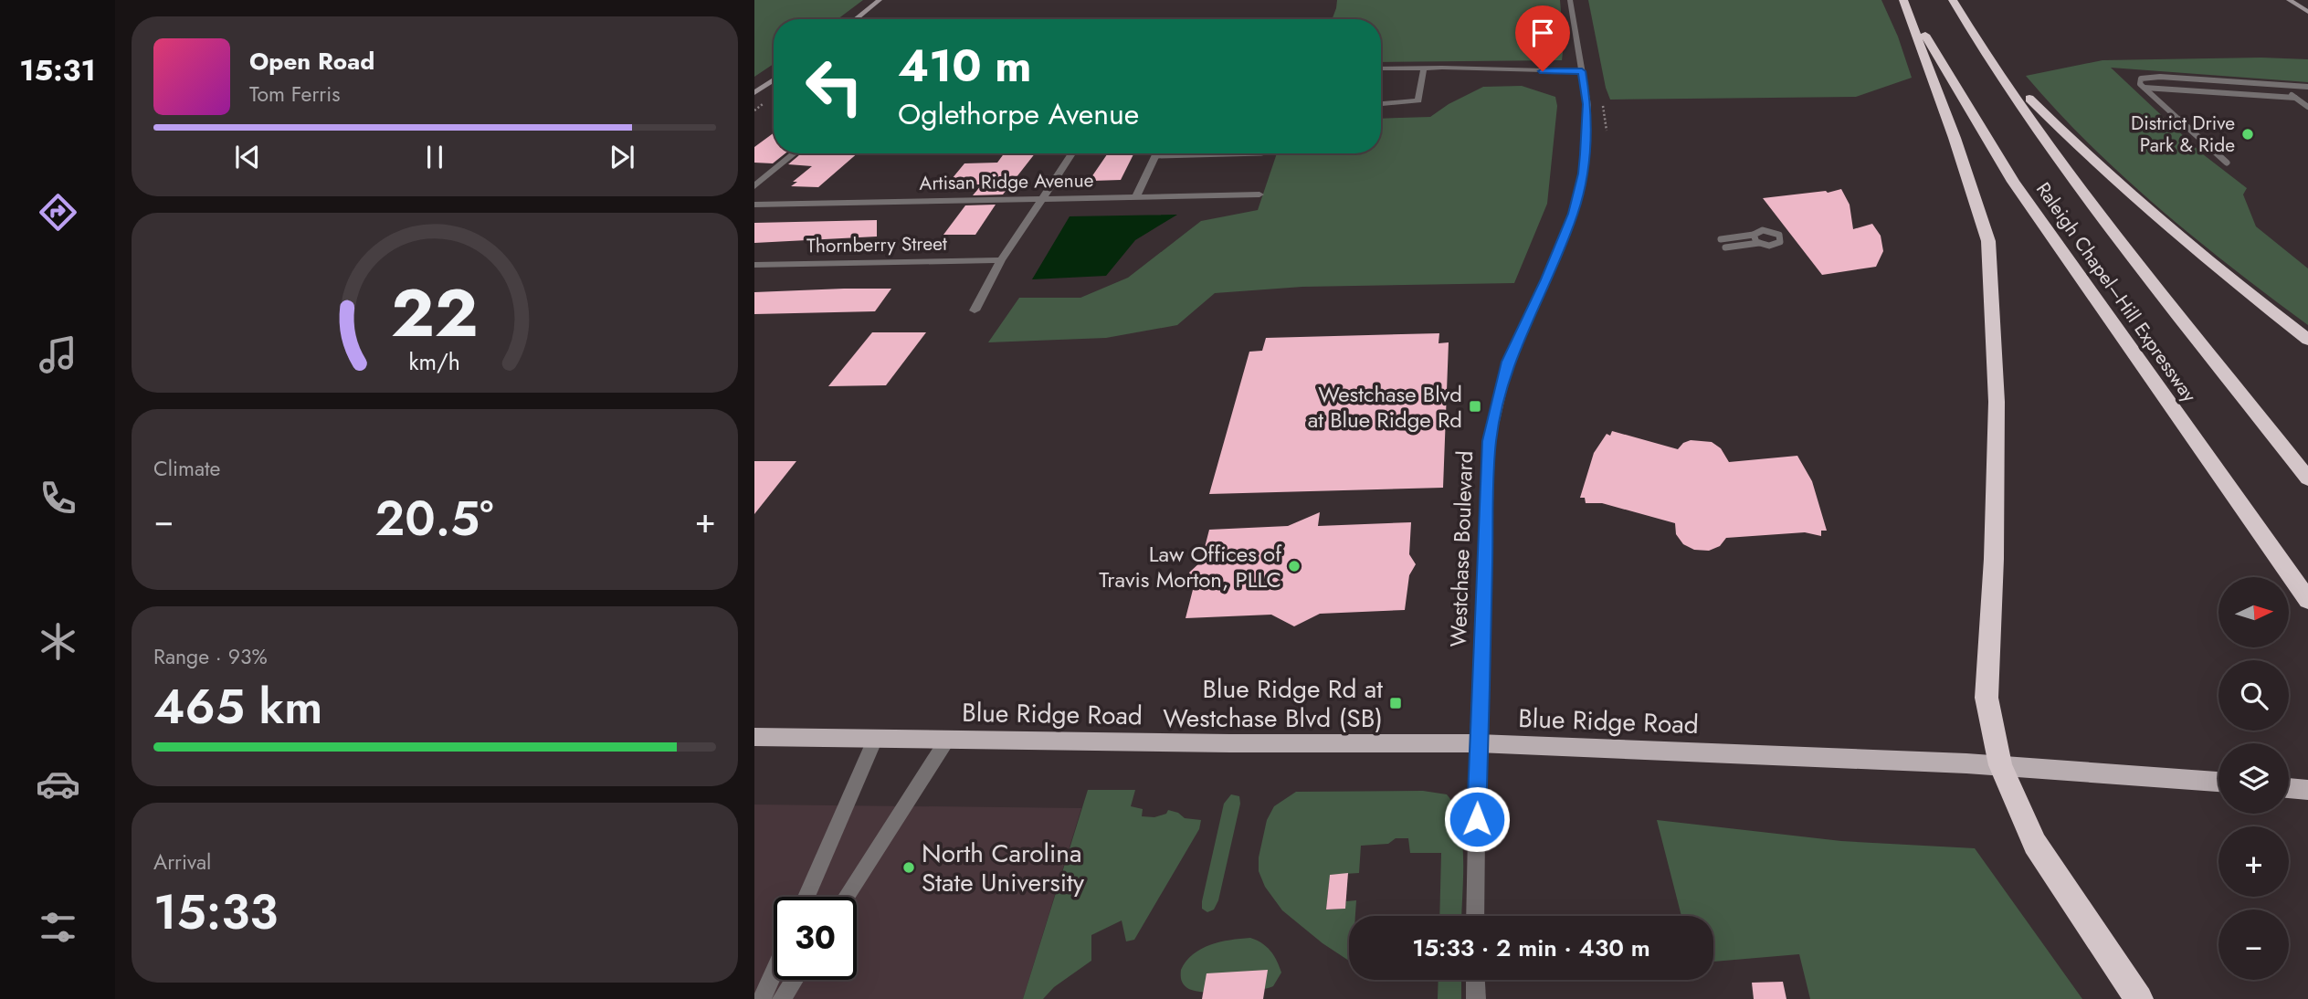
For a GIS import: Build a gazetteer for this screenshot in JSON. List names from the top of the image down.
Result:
{
  "streets": {
    "highway": ["Raleigh Chapel–Hill Expressway"],
    "main road": ["Blue Ridge Road"],
    "street": ["Artisan Ridge Avenue", "Thornberry Street", "Westchase Boulevard"]
  },
  "crossings": [
    ["Westchase Boulevard", "Blue Ridge Road"]
  ],
  "places": {
    "other": ["District Drive Park & Ride", "Law Offices of Travis Morton, PLLC", "North Carolina State University"],
    "transit": ["Westchase Blvd at Blue Ridge Rd", "Blue Ridge Rd at Westchase Blvd (SB)"]
  },
  "north": "right",
  "page": {
    "tabs": "15:31",
    "turn": ["410 m", "Oglethorpe Avenue"],
    "song": ["Open Road", "Tom Ferris"],
    "tile": [
      "Climate",
      ["Range · 93%", "465 km"],
      ["Arrival", "15:33"]
    ],
    "heat": ["−", "20.5°", "+"],
    "map_buttons": ["+", "−"],
    "limit": "30",
    "trip": "15:33 · 2 min · 430 m",
    "gauge": ["22", "km/h"]
  }
}
